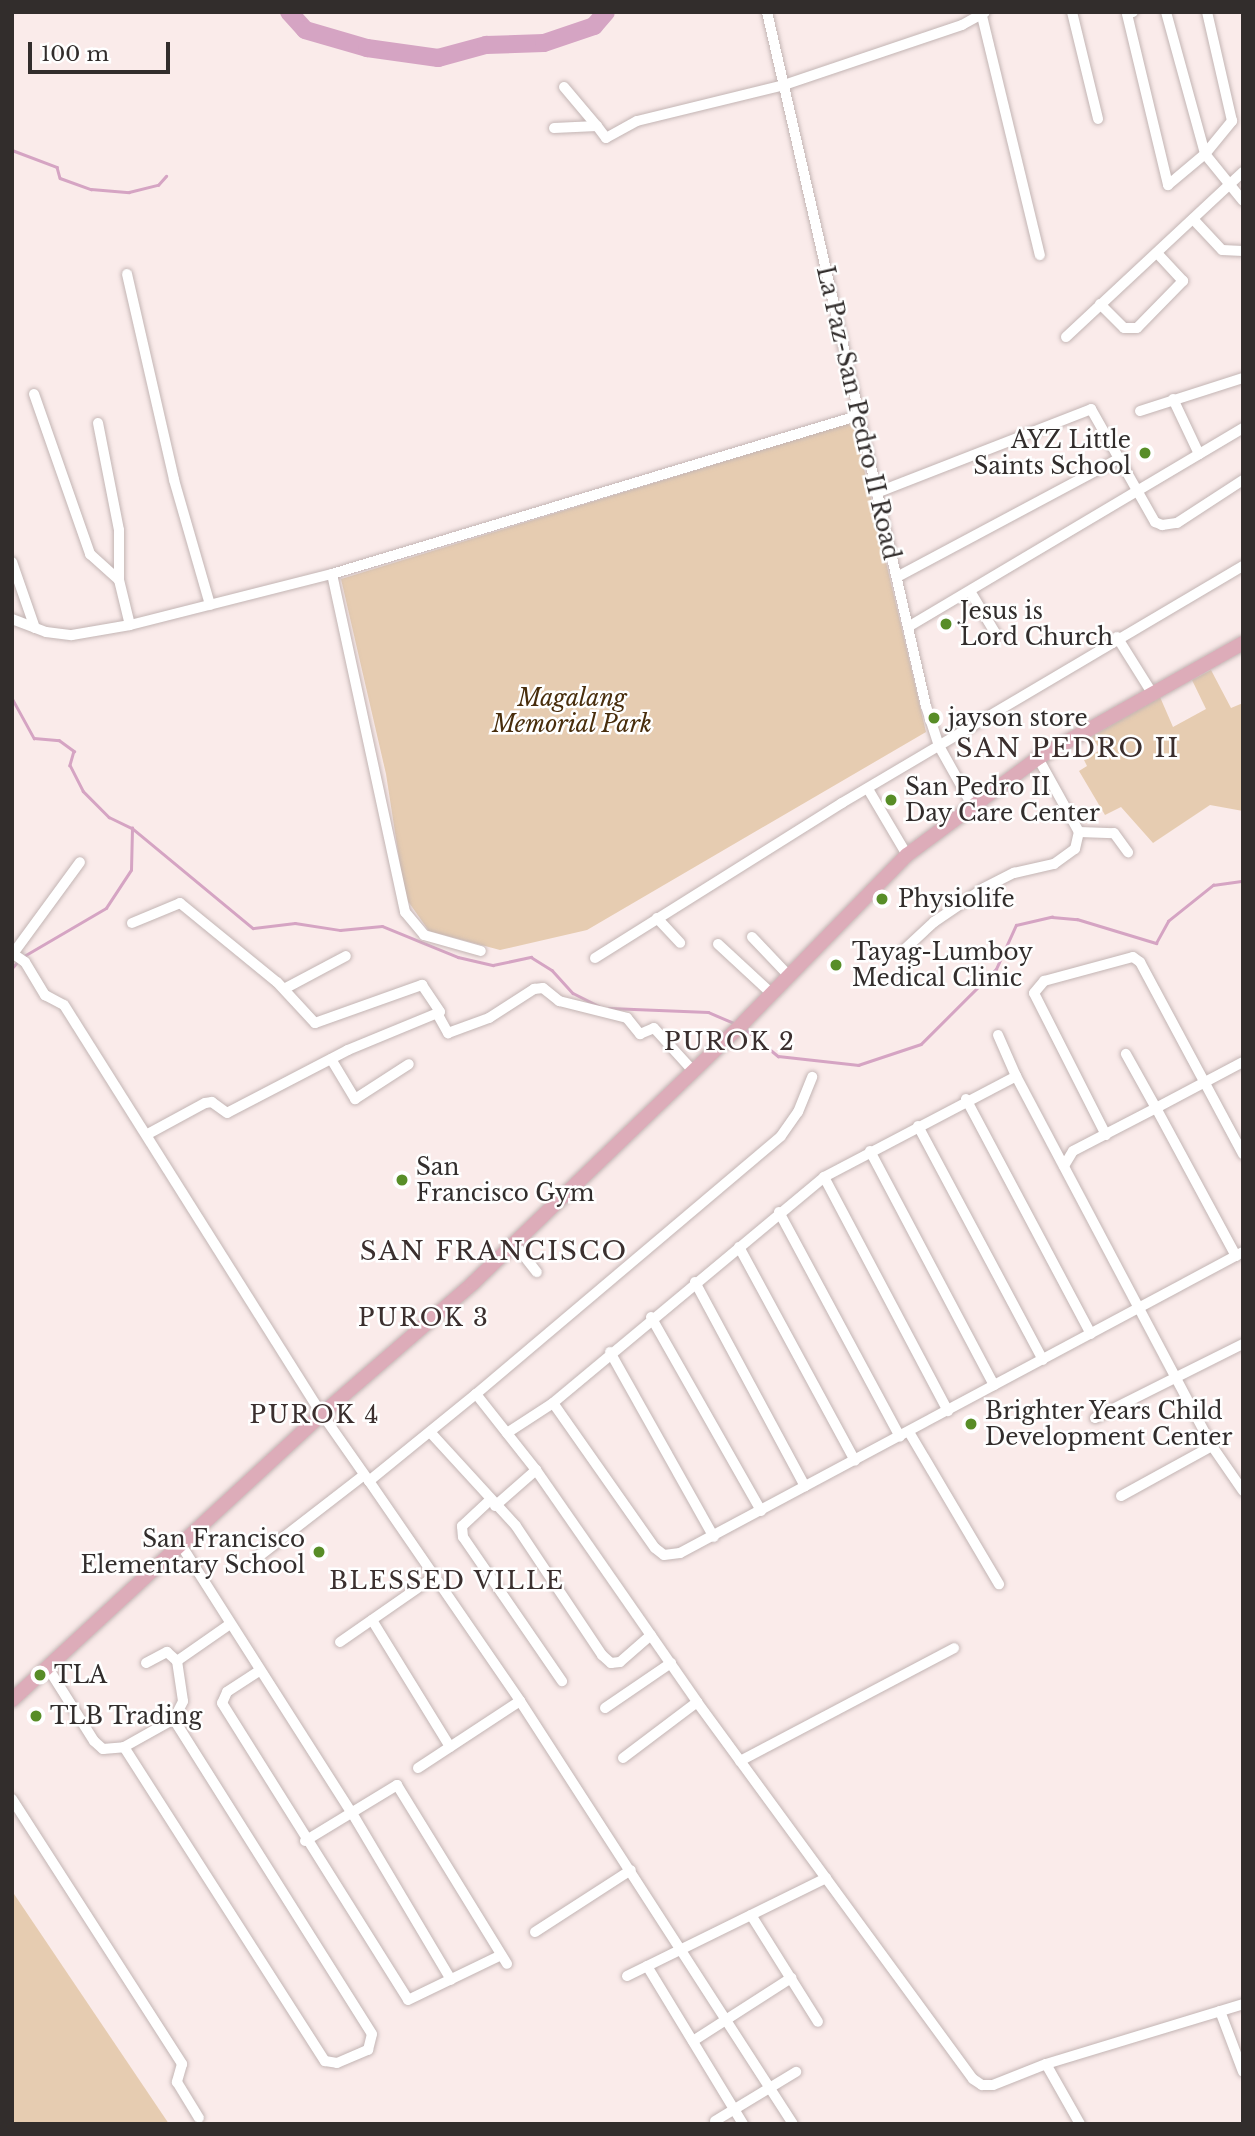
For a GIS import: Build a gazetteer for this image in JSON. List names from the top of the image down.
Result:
{
  "streets": {
    "street": ["La Paz-San Pedro II Road"]
  },
  "districts": [
    "SAN PEDRO II",
    "PUROK 2",
    "SAN FRANCISCO",
    "PUROK 3",
    "PUROK 4",
    "BLESSED VILLE"
  ],
  "parks": ["Magalang Memorial Park"],
  "places": [
    "AYZ Little Saints School",
    "Jesus is Lord Church",
    "jayson store",
    "San Pedro II Day Care Center",
    "Physiolife",
    "Tayag-Lumboy Medical Clinic",
    "San Francisco Gym",
    "Brighter Years Child Development Center",
    "San Francisco Elementary School",
    "TLA",
    "TLB Trading"
  ],
  "scale_bar": "100 m"
}
